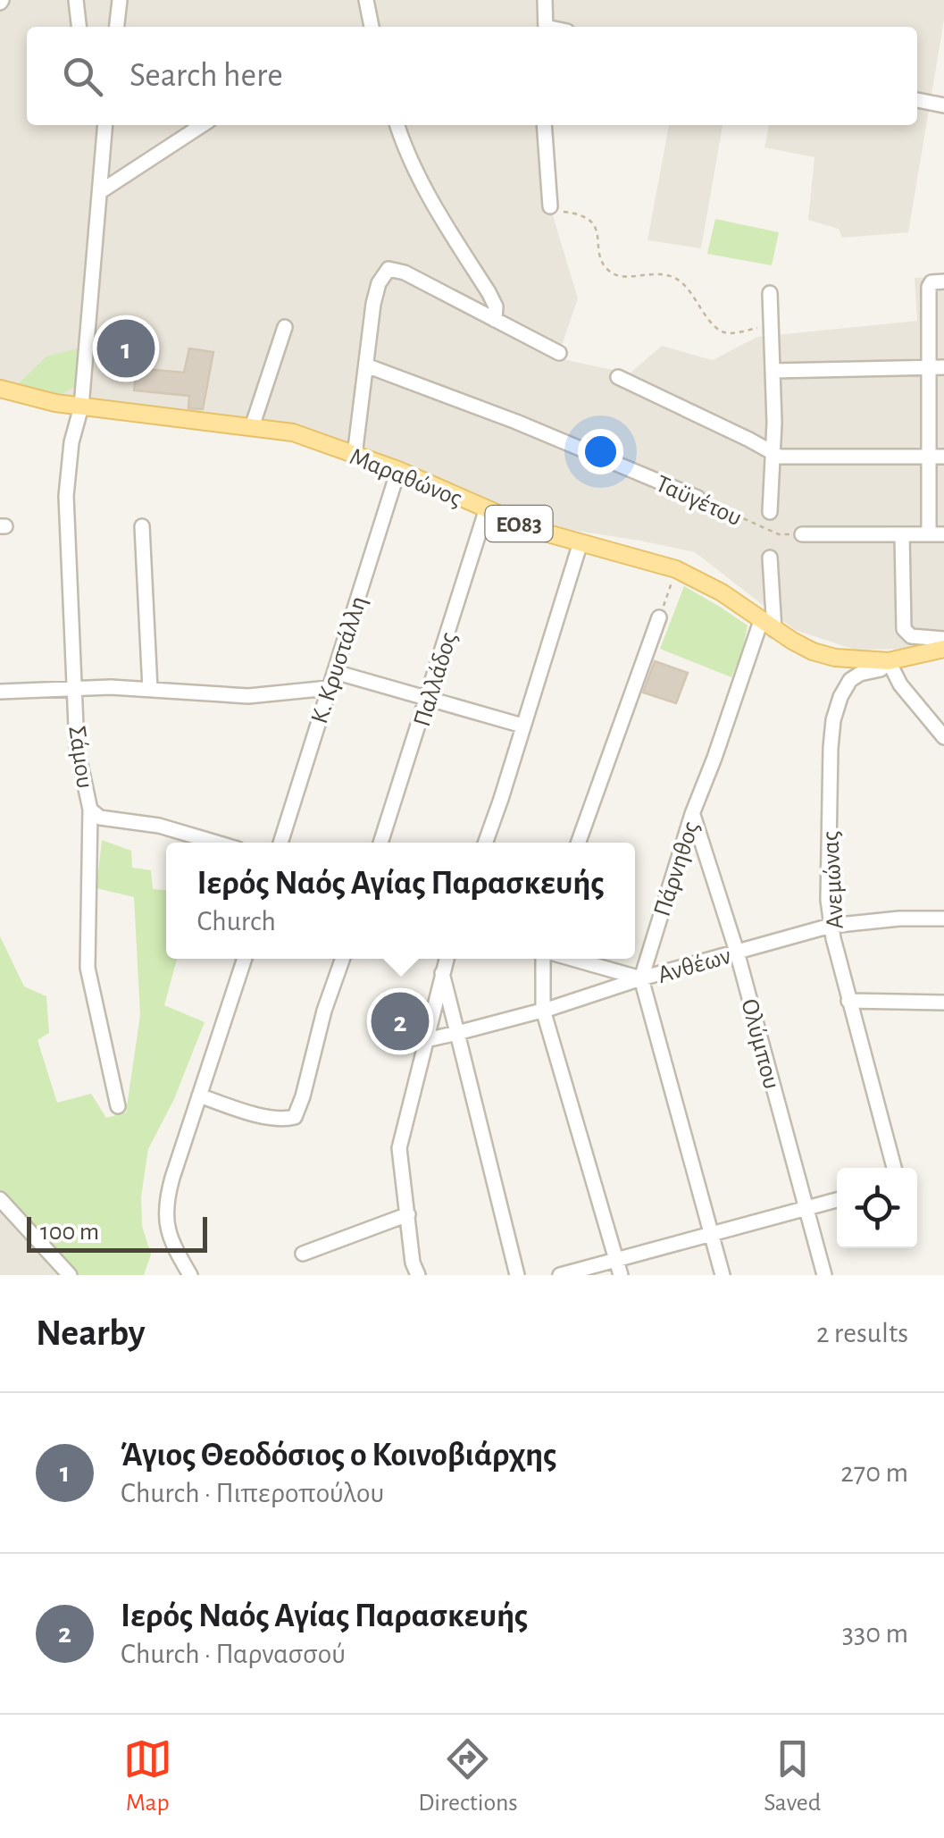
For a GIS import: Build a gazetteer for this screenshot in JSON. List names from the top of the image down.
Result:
{
  "streets": {
    "main road": ["Μαραθώνος", "ΕΟ83"],
    "street": [
      "Ταϋγέτου",
      "Κ. Κρυστάλλη",
      "Παλλάδος",
      "Σάμου",
      "Πάρνηθος",
      "Ανεμώνας",
      "Ανθέων",
      "Ολύμπου"
    ]
  },
  "crossings": [
    ["Μαραθώνος", "Κ. Κρυστάλλη"],
    ["Μαραθώνος", "Παλλάδος"],
    ["Μαραθώνος", "Σάμου"],
    ["Μαραθώνος", "Πάρνηθος"],
    ["Μαραθώνος", "Ανεμώνας"],
    ["Πάρνηθος", "Ανθέων"],
    ["Πάρνηθος", "Ολύμπου"],
    ["Ανεμώνας", "Ανθέων"],
    ["Ανθέων", "Ολύμπου"]
  ],
  "scale_bar": "100 m",
  "page": {
    "search": "Search here",
    "pins": ["1", "2"],
    "popup": ["Ιερός Ναός Αγίας Παρασκευής", "Church"],
    "scale": "100 m",
    "heading": ["Nearby", "2 results"],
    "list": [
      {
        "mark": "1",
        "name": "Άγιος Θεοδόσιος ο Κοινοβιάρχης",
        "note": "Church · Πιπεροπούλου",
        "value": "270 m"
      },
      {
        "mark": "2",
        "name": "Ιερός Ναός Αγίας Παρασκευής",
        "note": "Church · Παρνασσού",
        "value": "330 m"
      }
    ],
    "nav": ["Map", "Directions", "Saved"]
  }
}
